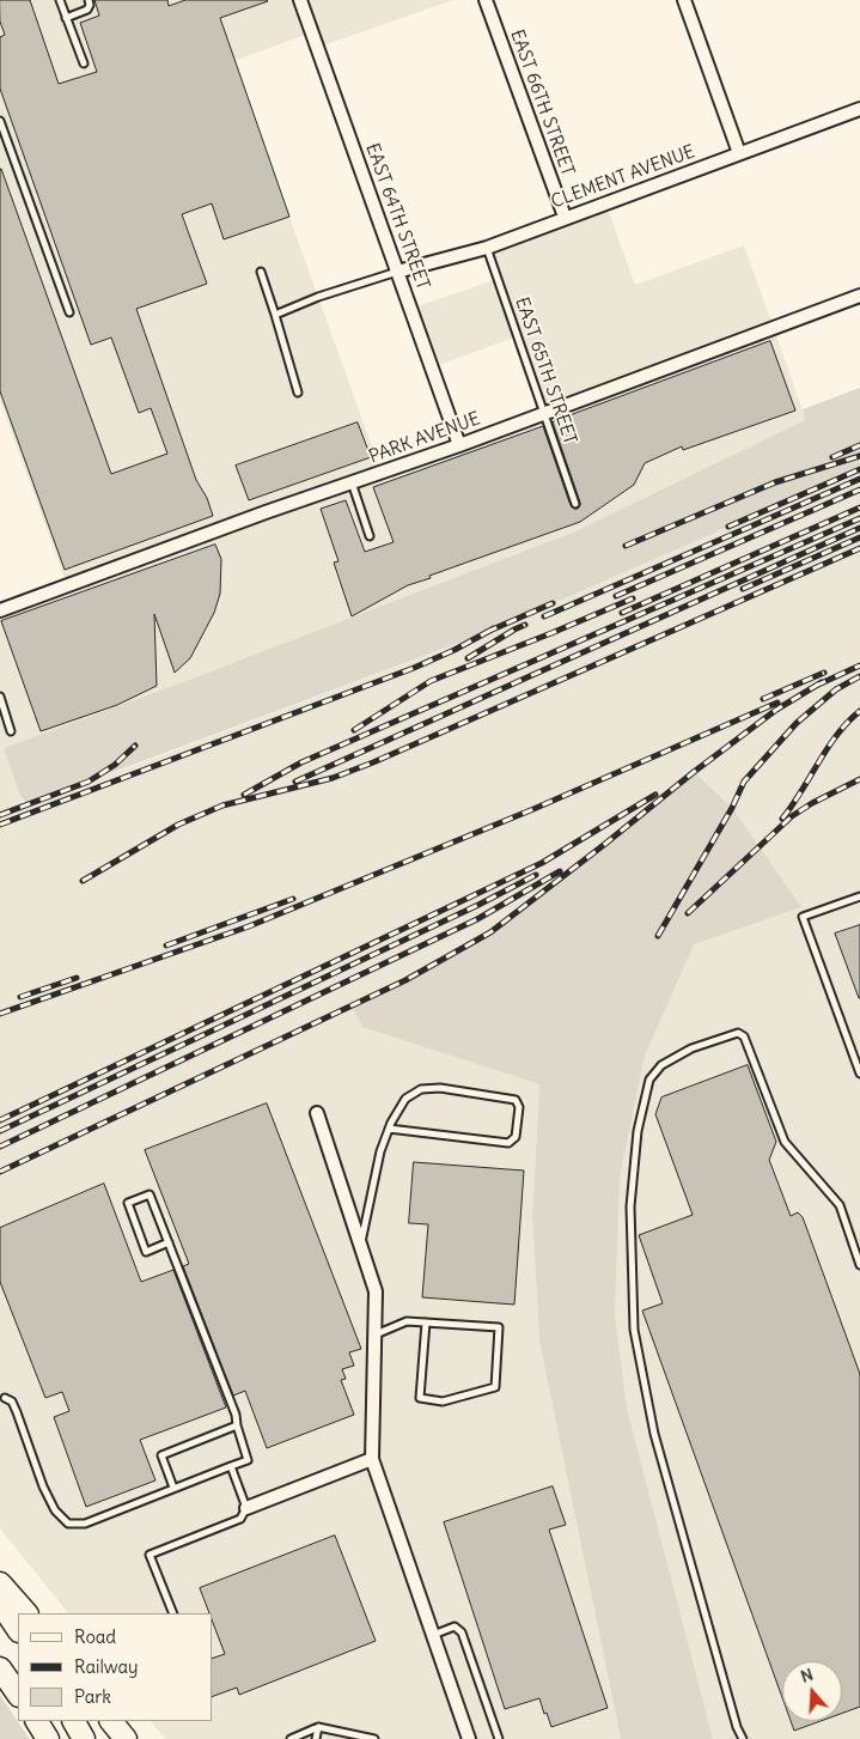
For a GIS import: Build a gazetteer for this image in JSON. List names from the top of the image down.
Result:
{
  "streets": {
    "street": [
      "EAST 66TH STREET",
      "CLEMENT AVENUE",
      "EAST 64TH STREET",
      "PARK AVENUE"
    ],
    "lane": ["EAST 65TH STREET"]
  },
  "crossings": [
    ["EAST 66TH STREET", "CLEMENT AVENUE"],
    ["CLEMENT AVENUE", "EAST 64TH STREET"],
    ["CLEMENT AVENUE", "EAST 65TH STREET"],
    ["EAST 64TH STREET", "PARK AVENUE"],
    ["EAST 65TH STREET", "PARK AVENUE"]
  ],
  "legend": ["Road", "Railway", "Park"],
  "north": "top"
}
